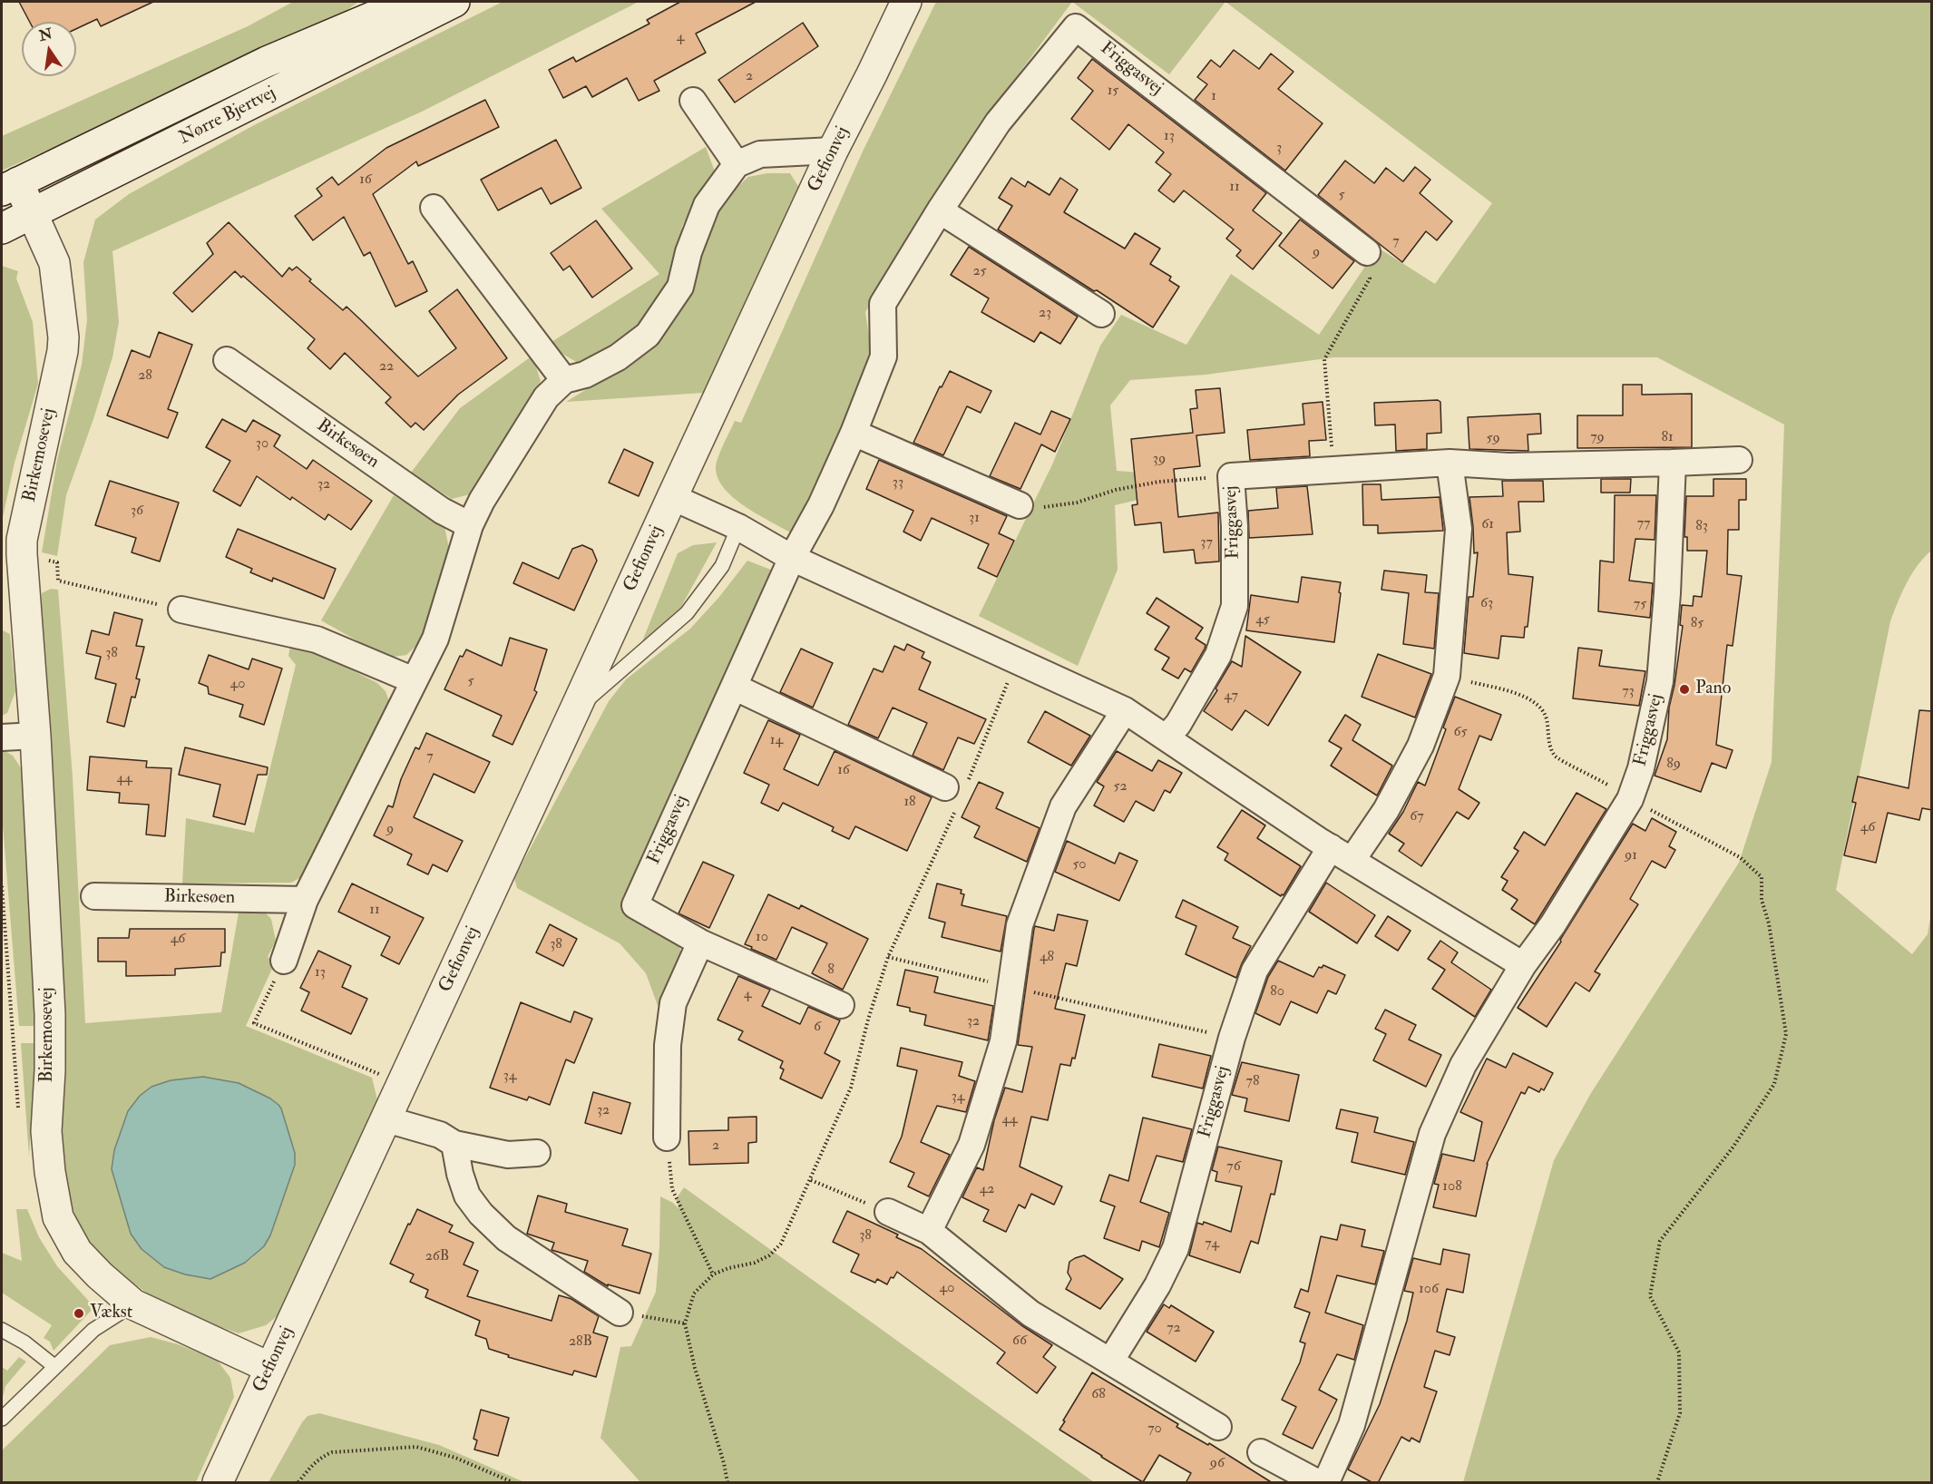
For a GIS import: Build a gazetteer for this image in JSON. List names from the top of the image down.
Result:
{
  "streets": {
    "street": [
      "Friggasvej",
      "Nørre Bjertvej",
      "Gefionvej",
      "Birkesøen",
      "Birkemosevej"
    ]
  },
  "crossings": [
    ["Nørre Bjertvej", "Birkemosevej"],
    ["Gefionvej", "Birkemosevej"]
  ],
  "places": ["Pano", "Vækst"],
  "house_numbers": [
    "4",
    "2",
    "15",
    "1",
    "13",
    "3",
    "16",
    "11",
    "5",
    "7",
    "9",
    "25",
    "23",
    "22",
    "28",
    "79",
    "81",
    "59",
    "30",
    "39",
    "33",
    "32",
    "36",
    "31",
    "77",
    "61",
    "83",
    "37",
    "63",
    "75",
    "45",
    "85",
    "38",
    "5",
    "40",
    "73",
    "47",
    "65",
    "14",
    "7",
    "89",
    "16",
    "44",
    "52",
    "18",
    "67",
    "46",
    "9",
    "91",
    "50",
    "11",
    "10",
    "46",
    "38",
    "48",
    "8",
    "13",
    "80",
    "4",
    "32",
    "6",
    "34",
    "78",
    "34",
    "32",
    "44",
    "2",
    "76",
    "108",
    "42",
    "38",
    "74",
    "26B",
    "40",
    "106",
    "72",
    "66",
    "28B",
    "68",
    "70",
    "96"
  ],
  "north": "top"
}
